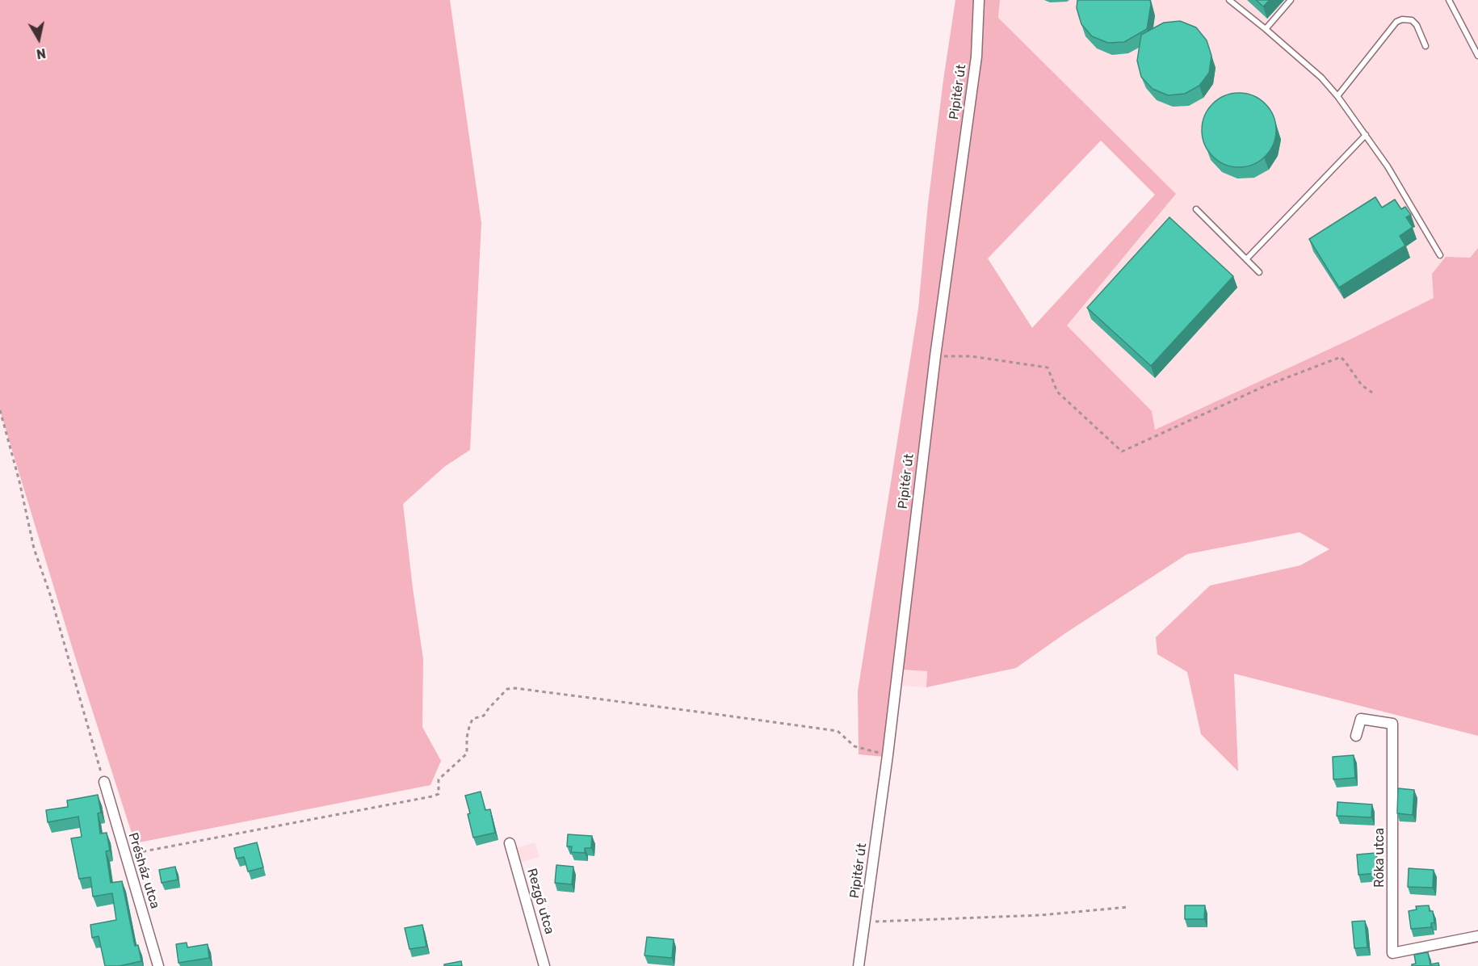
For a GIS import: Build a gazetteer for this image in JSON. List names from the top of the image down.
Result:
{
  "streets": {
    "street": [
      "Pipitér út",
      "Róka utca",
      "Présház utca",
      "Rezgő utca"
    ]
  },
  "north": "bottom"
}
